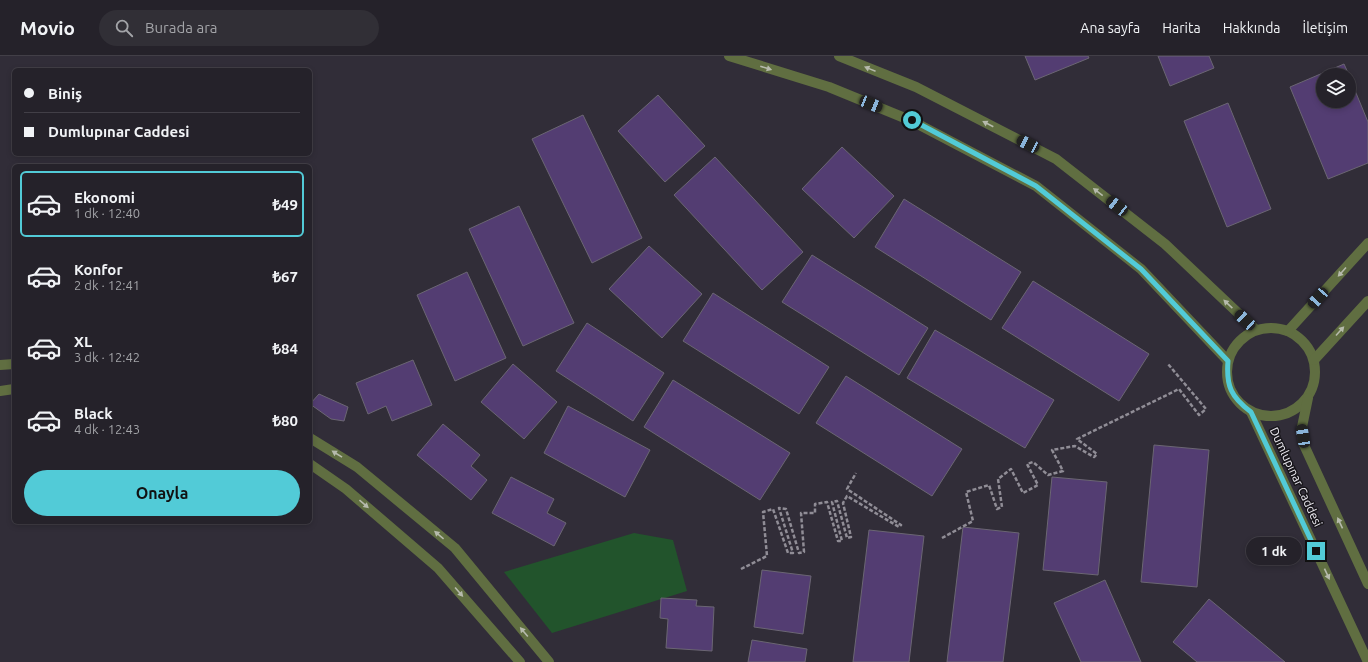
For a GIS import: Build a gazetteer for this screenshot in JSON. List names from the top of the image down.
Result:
{
  "streets": {
    "street": ["Dumlupınar Caddesi"]
  },
  "page": {
    "header": "Movio",
    "search": "Burada ara",
    "nav": [
      "Ana sayfa",
      "Harita",
      "Hakkında",
      "İletişim"
    ],
    "banner": ["Biniş", "Dumlupınar Caddesi"],
    "list": [
      {
        "name": "Ekonomi",
        "note": "1 dk · 12:40",
        "value": "₺49"
      },
      {
        "name": "Konfor",
        "note": "2 dk · 12:41",
        "value": "₺67"
      },
      {
        "name": "XL",
        "note": "3 dk · 12:42",
        "value": "₺84"
      },
      {
        "name": "Black",
        "note": "4 dk · 12:43",
        "value": "₺80"
      }
    ],
    "buttons": "Onayla",
    "bubble": "1 dk"
  }
}
